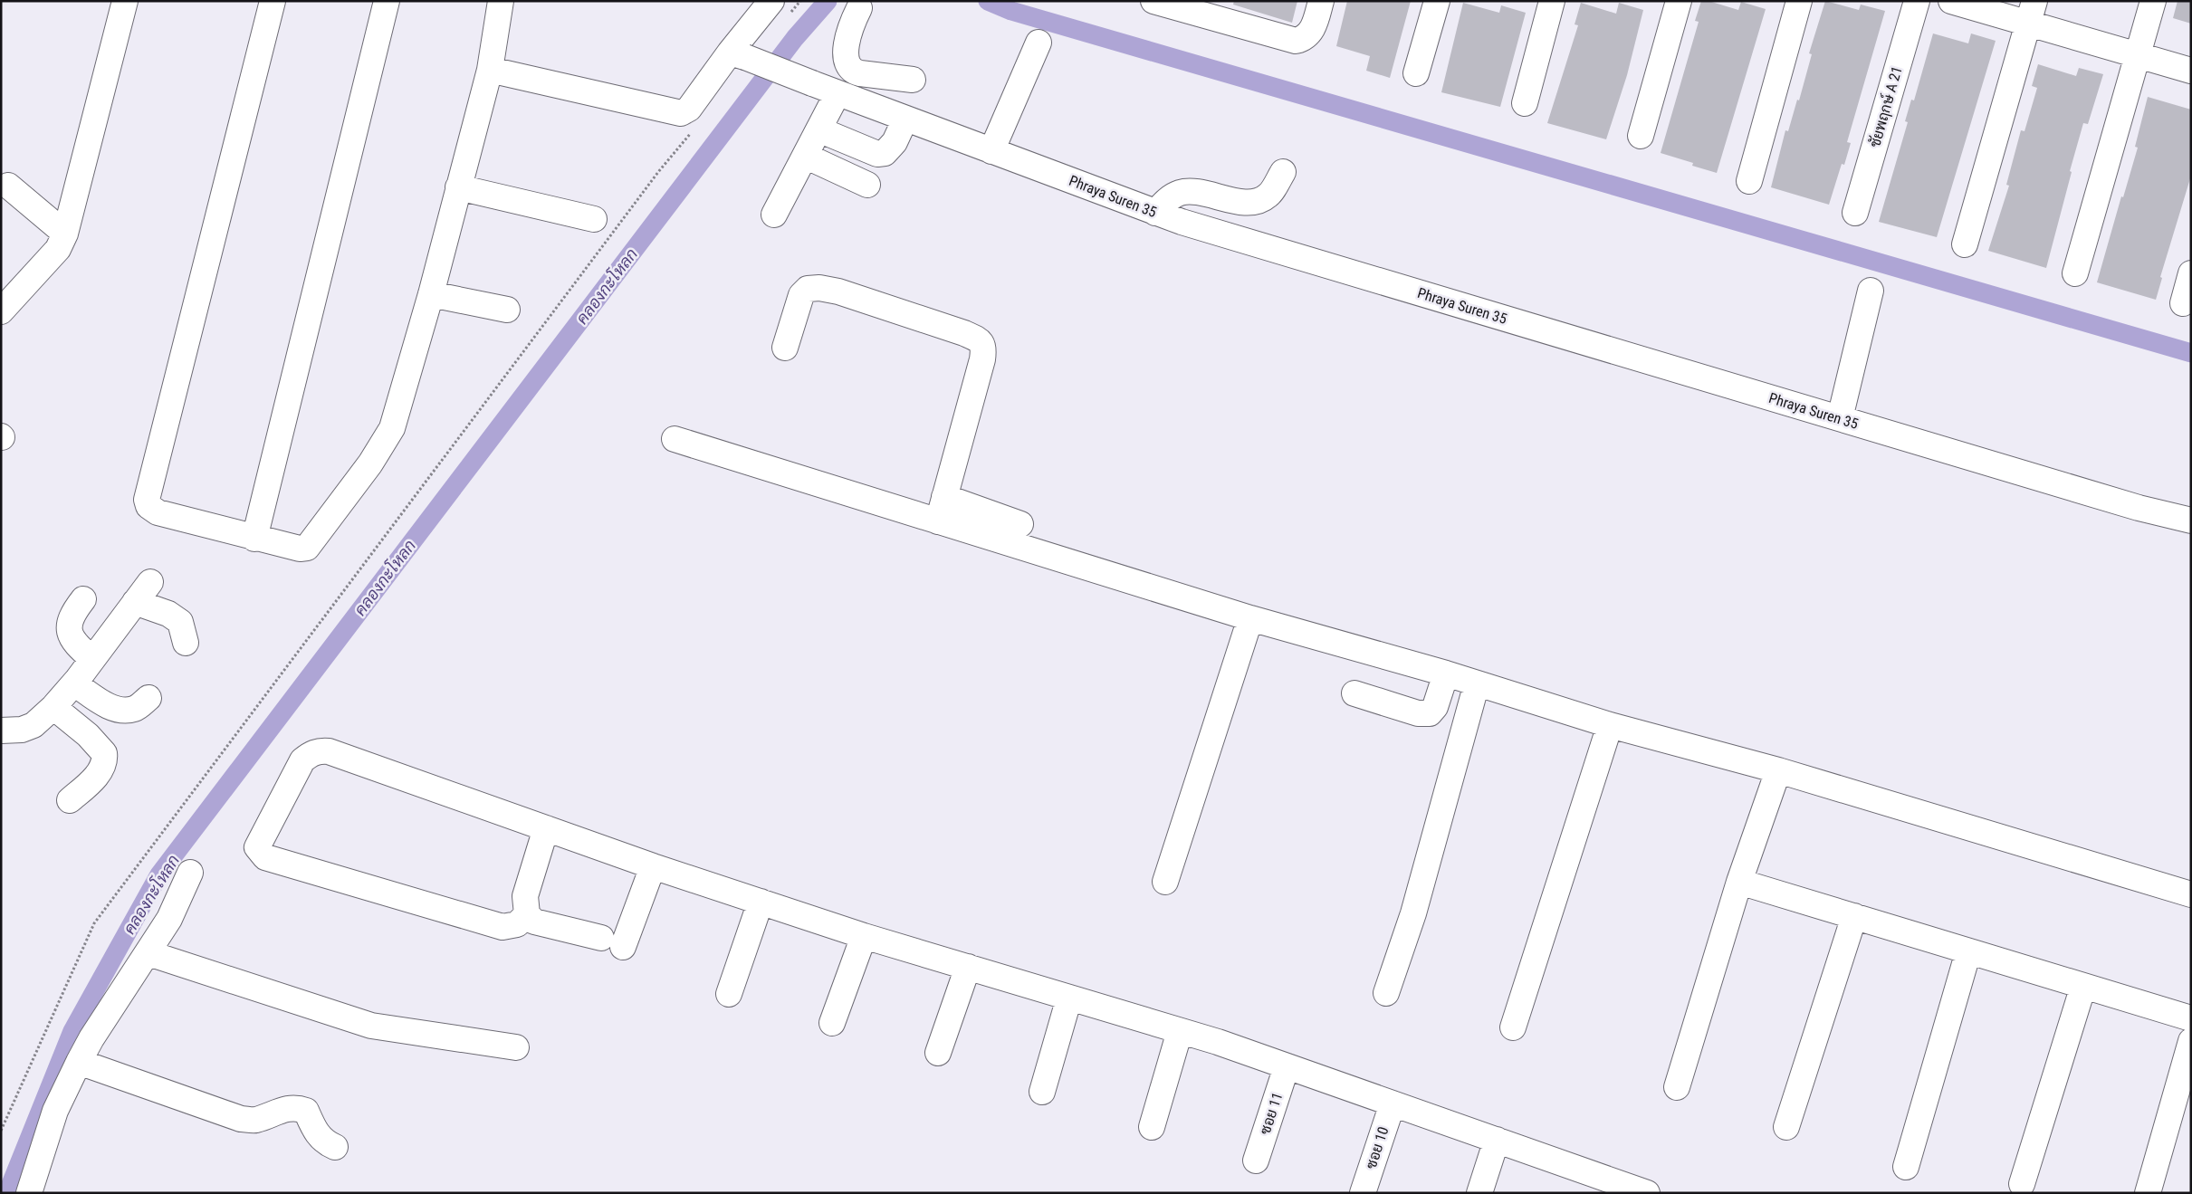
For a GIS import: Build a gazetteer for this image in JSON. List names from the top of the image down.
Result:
{
  "streets": {
    "street": [
      "ชัยพฤกษ์ A 21",
      "Phraya Suren 35",
      "ซอย 11",
      "ซอย 10"
    ]
  },
  "water": ["คลองกะโหลก"]
}
